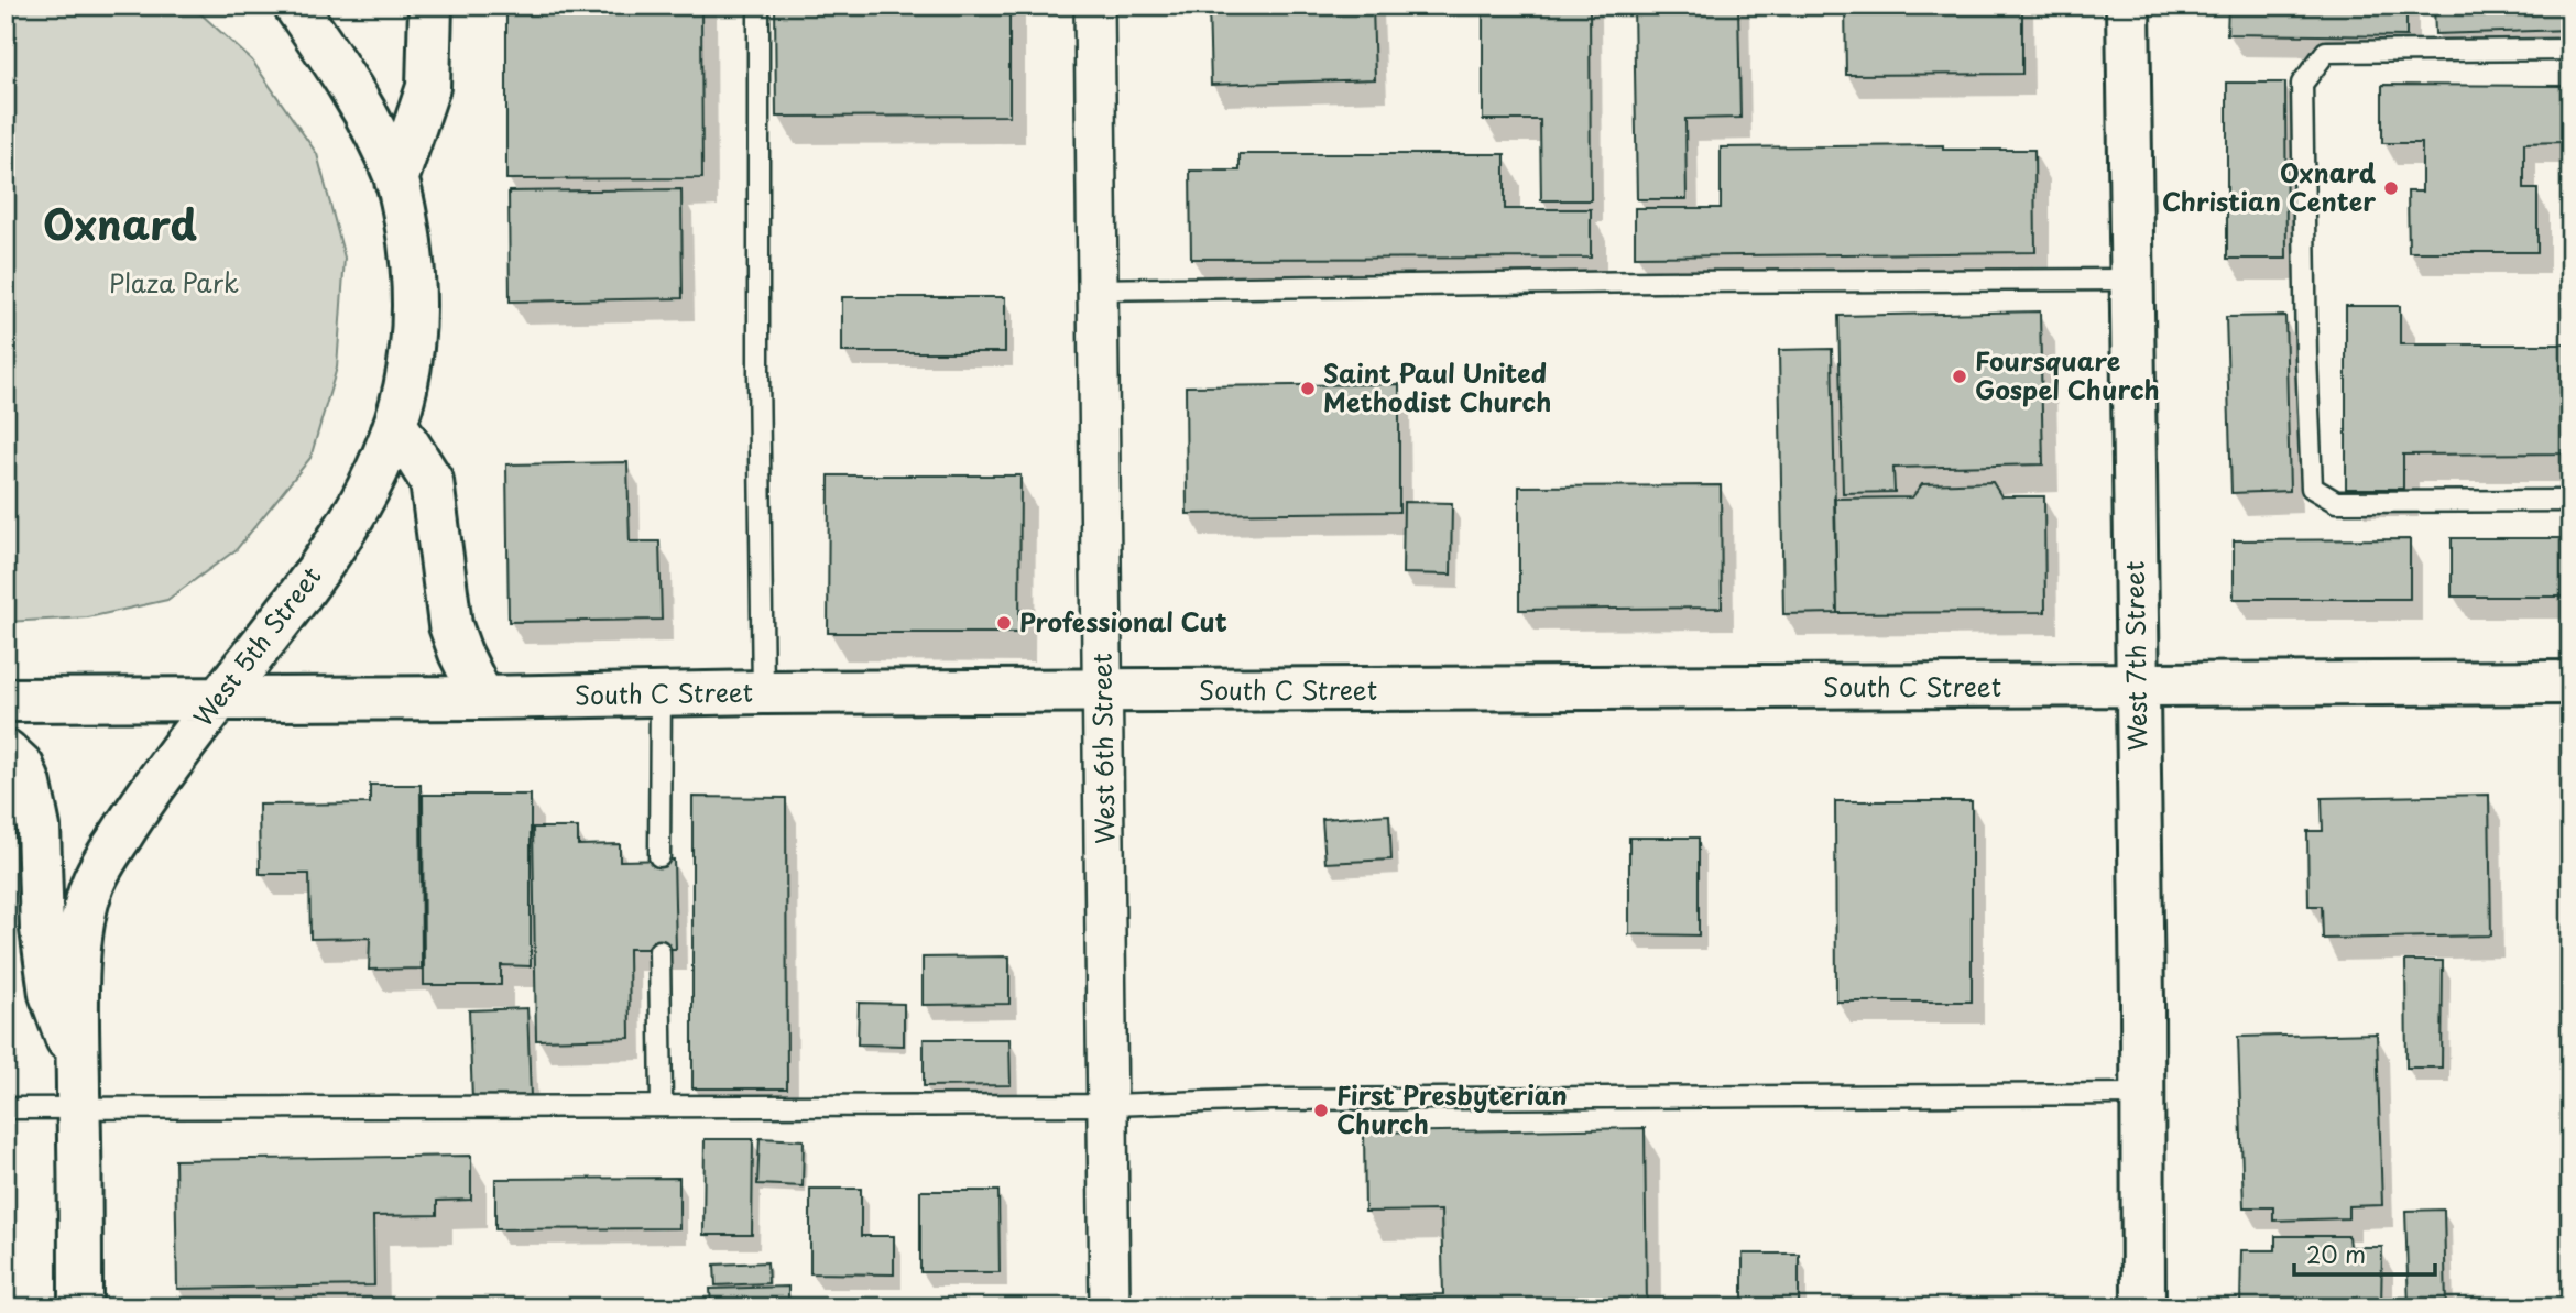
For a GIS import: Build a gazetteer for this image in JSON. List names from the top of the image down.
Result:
{
  "streets": {
    "street": [
      "West 5th Street",
      "West 7th Street",
      "South C Street",
      "West 6th Street"
    ]
  },
  "crossings": [
    ["West 5th Street", "South C Street"],
    ["West 7th Street", "South C Street"],
    ["South C Street", "West 6th Street"]
  ],
  "districts": ["Oxnard"],
  "parks": ["Plaza Park"],
  "places": [
    "Oxnard Christian Center",
    "Foursquare Gospel Church",
    "Saint Paul United Methodist Church",
    "Professional Cut",
    "First Presbyterian Church"
  ],
  "scale_bar": "20 m"
}
